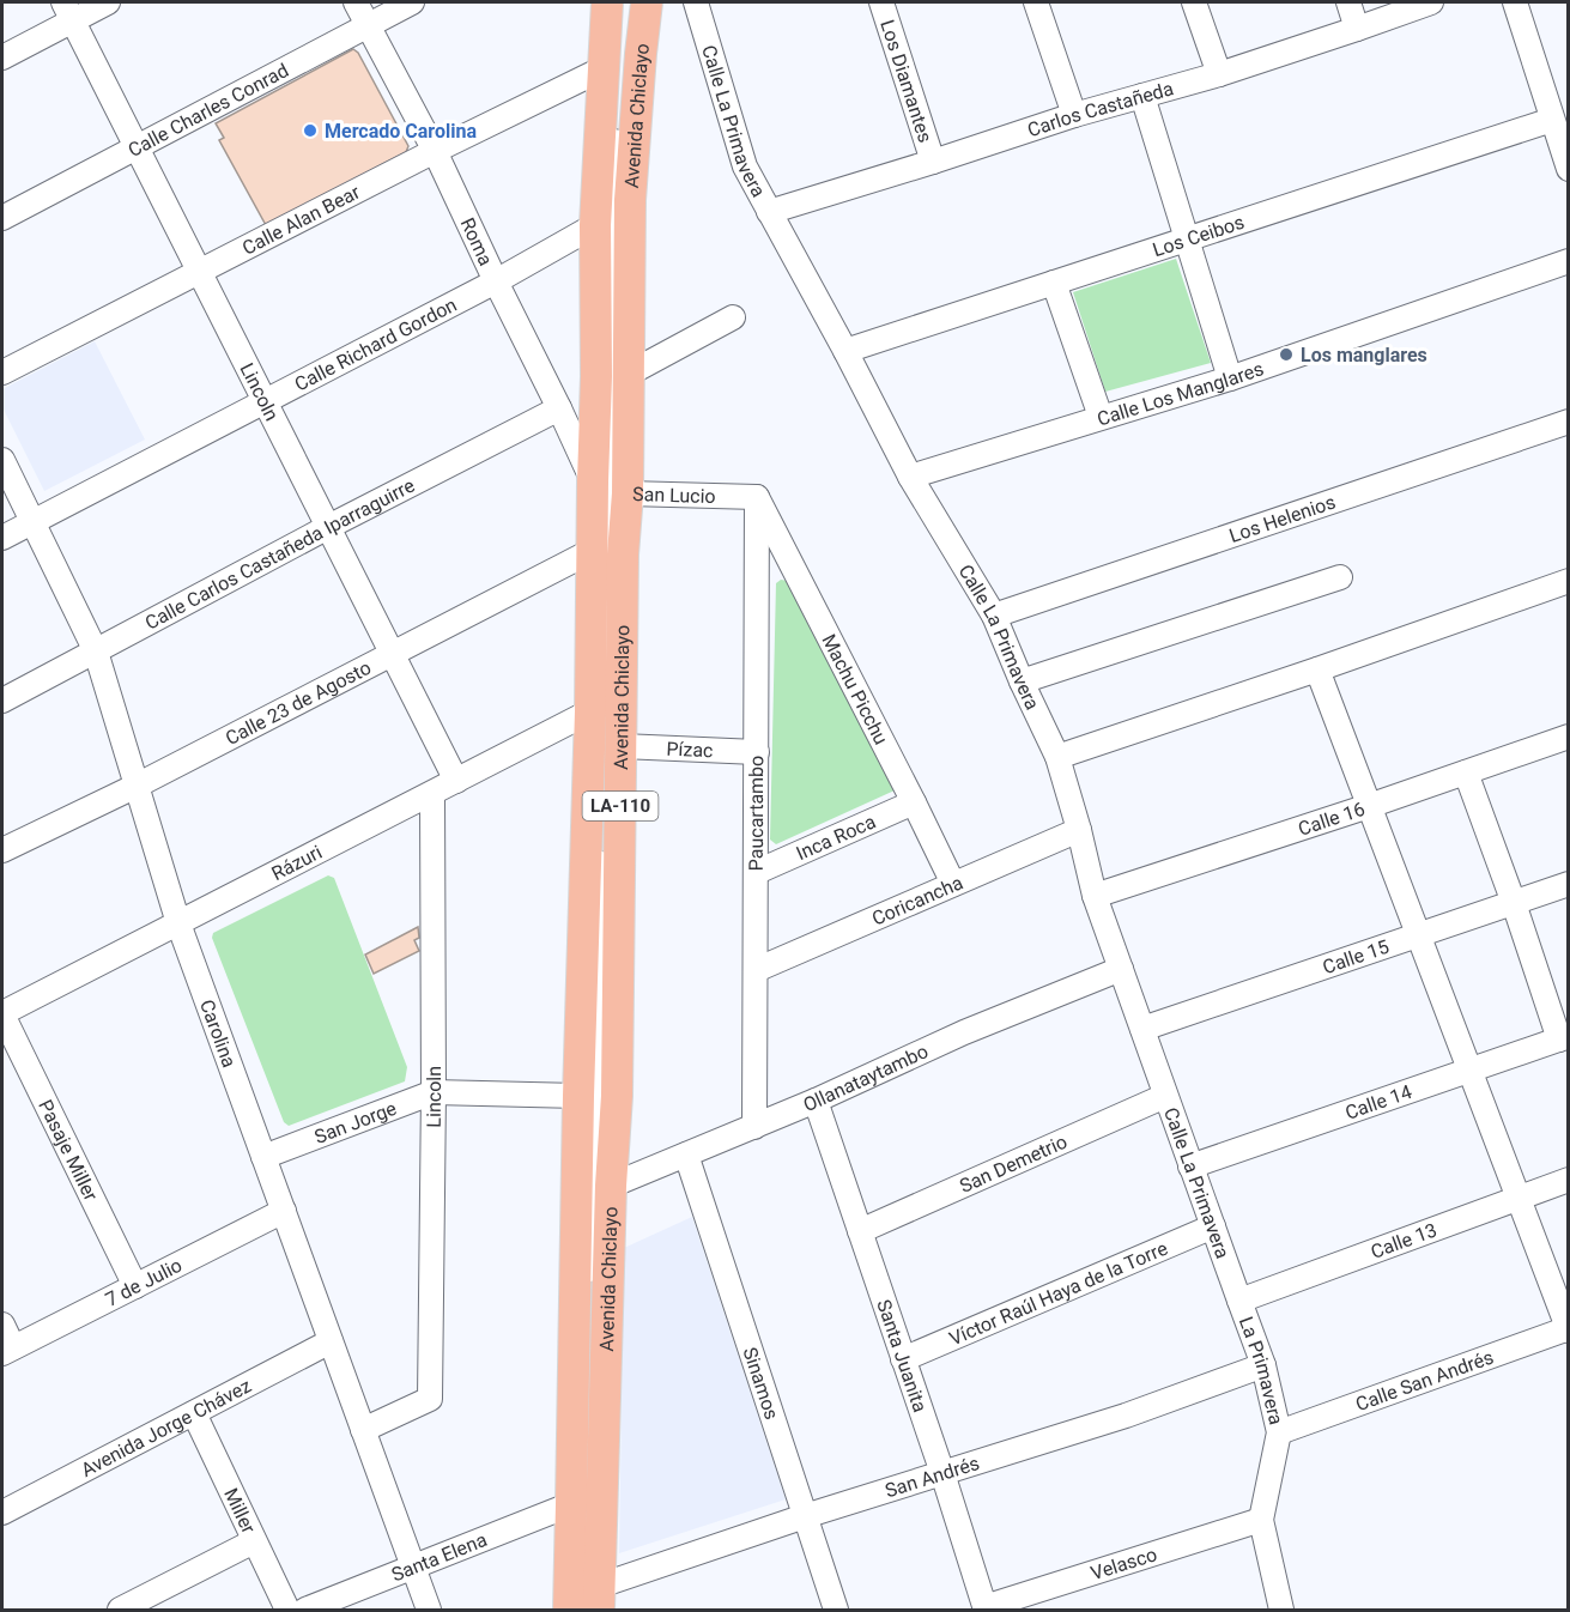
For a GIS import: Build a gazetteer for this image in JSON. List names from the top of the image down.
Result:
{
  "streets": {
    "main road": ["Avenida Chiclayo", "LA-110"],
    "street": [
      "Los Diamantes",
      "Carlos Castañeda",
      "Calle Charles Conrad",
      "Calle La Primavera",
      "Calle Alan Bear",
      "Los Ceibos",
      "Roma",
      "Calle Richard Gordon",
      "Lincoln",
      "Calle Los Manglares",
      "San Lucio",
      "Los Helenios",
      "Calle Carlos Castañeda Iparraguirre",
      "Machu Picchu",
      "Calle 23 de Agosto",
      "Pízac",
      "Paucartambo",
      "Calle 16",
      "Inca Roca",
      "Rázuri",
      "Coricancha",
      "Calle 15",
      "Carolina",
      "Ollanataytambo",
      "Calle 14",
      "San Jorge",
      "Pasaje Miller",
      "San Demetrio",
      "Calle 13",
      "7 de Julio",
      "Víctor Raúl Haya de la Torre",
      "Santa Juanita",
      "La Primavera",
      "Calle San Andrés",
      "Sinamos",
      "Avenida Jorge Chávez",
      "San Andrés",
      "Miller",
      "Santa Elena",
      "Velasco"
    ]
  },
  "crossings": [
    ["Los Diamantes", "Carlos Castañeda"],
    ["Carlos Castañeda", "Calle La Primavera"],
    ["Calle Charles Conrad", "Roma"],
    ["Calle Charles Conrad", "Lincoln"],
    ["Avenida Chiclayo", "Calle Alan Bear"],
    ["Avenida Chiclayo", "Roma"],
    ["Avenida Chiclayo", "Calle Richard Gordon"],
    ["Avenida Chiclayo", "San Lucio"],
    ["Avenida Chiclayo", "Calle 23 de Agosto"],
    ["Avenida Chiclayo", "Pízac"],
    ["Avenida Chiclayo", "Rázuri"],
    ["Avenida Chiclayo", "Ollanataytambo"],
    ["Avenida Chiclayo", "San Jorge"],
    ["Avenida Chiclayo", "San Andrés"],
    ["Avenida Chiclayo", "Santa Elena"],
    ["Calle La Primavera", "Los Ceibos"],
    ["Calle La Primavera", "Calle Los Manglares"],
    ["Calle La Primavera", "Los Helenios"],
    ["Calle La Primavera", "Calle 16"],
    ["Calle La Primavera", "Coricancha"],
    ["Calle La Primavera", "Calle 15"],
    ["Calle La Primavera", "Ollanataytambo"],
    ["Calle La Primavera", "Calle 14"],
    ["Calle La Primavera", "San Demetrio"],
    ["Calle La Primavera", "Calle 13"],
    ["Calle La Primavera", "Víctor Raúl Haya de la Torre"],
    ["Calle La Primavera", "La Primavera"],
    ["Calle Alan Bear", "Roma"],
    ["Calle Alan Bear", "Lincoln"],
    ["Roma", "Calle Richard Gordon"],
    ["Roma", "San Lucio"],
    ["Roma", "Calle Carlos Castañeda Iparraguirre"],
    ["Calle Richard Gordon", "Lincoln"],
    ["Calle Richard Gordon", "Carolina"],
    ["Lincoln", "Calle Carlos Castañeda Iparraguirre"],
    ["Lincoln", "Calle 23 de Agosto"],
    ["Lincoln", "Rázuri"],
    ["Lincoln", "Carolina"],
    ["Lincoln", "San Jorge"],
    ["San Lucio", "Machu Picchu"],
    ["San Lucio", "Paucartambo"],
    ["Calle Carlos Castañeda Iparraguirre", "Carolina"],
    ["Machu Picchu", "Paucartambo"],
    ["Machu Picchu", "Inca Roca"],
    ["Machu Picchu", "Coricancha"],
    ["Calle 23 de Agosto", "Carolina"],
    ["Pízac", "Paucartambo"],
    ["Paucartambo", "Inca Roca"],
    ["Paucartambo", "Coricancha"],
    ["Paucartambo", "Ollanataytambo"],
    ["Rázuri", "Carolina"],
    ["Rázuri", "Pasaje Miller"],
    ["Carolina", "San Jorge"],
    ["Carolina", "7 de Julio"],
    ["Carolina", "Avenida Jorge Chávez"],
    ["Carolina", "Santa Elena"],
    ["Ollanataytambo", "Santa Juanita"],
    ["Ollanataytambo", "Sinamos"],
    ["Pasaje Miller", "7 de Julio"],
    ["San Demetrio", "Santa Juanita"],
    ["Calle 13", "La Primavera"],
    ["Víctor Raúl Haya de la Torre", "Santa Juanita"],
    ["Santa Juanita", "San Andrés"],
    ["Santa Juanita", "Velasco"],
    ["La Primavera", "Calle San Andrés"],
    ["La Primavera", "San Andrés"],
    ["La Primavera", "Velasco"],
    ["Sinamos", "San Andrés"],
    ["Avenida Jorge Chávez", "Miller"]
  ],
  "places": ["Mercado Carolina", "Los manglares"]
}
